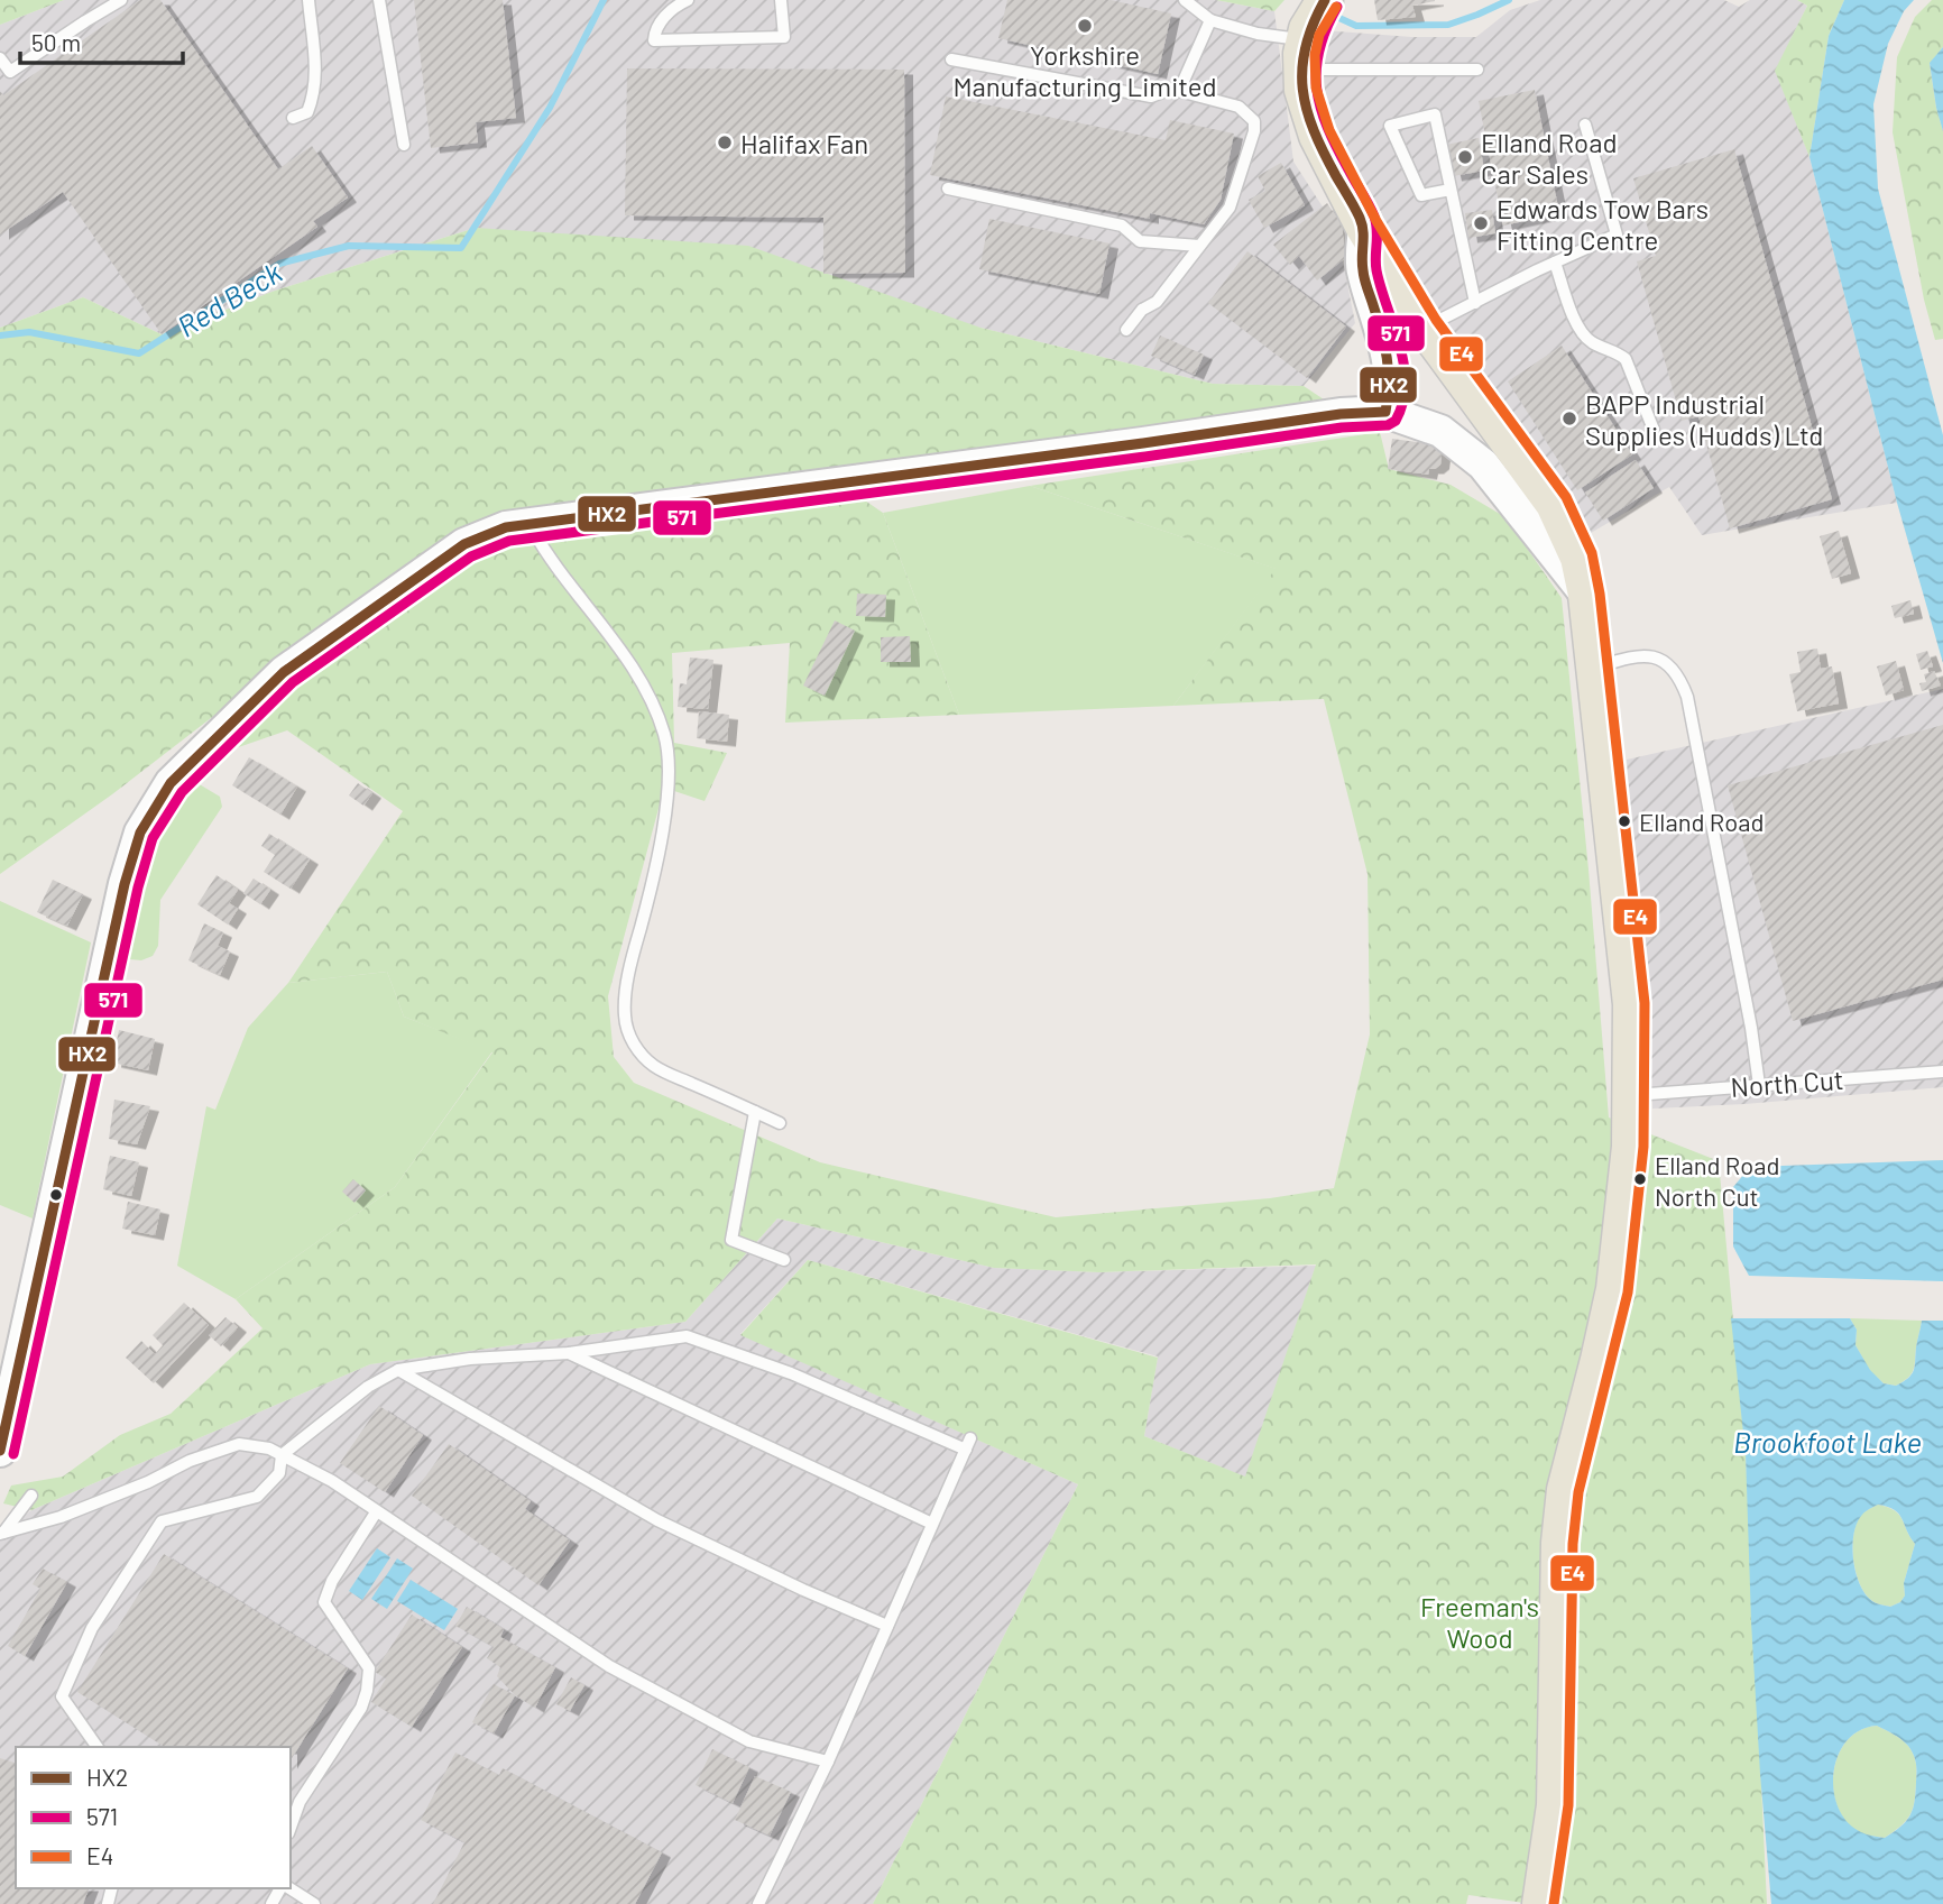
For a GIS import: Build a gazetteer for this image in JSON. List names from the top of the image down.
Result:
{
  "streets": {
    "lane": ["North Cut"]
  },
  "water": ["Red Beck", "Brookfoot Lake"],
  "parks": ["Freeman's Wood"],
  "places": [
    "Yorkshire Manufacturing Limited",
    "Halifax Fan",
    "Elland Road Car Sales",
    "Edwards Tow Bars Fitting Centre",
    "BAPP Industrial Supplies (Hudds) Ltd",
    "Elland Road",
    "Elland Road North Cut"
  ],
  "lines": ["transit line HX2", "transit line 571", "transit line E4"],
  "legend": ["HX2", "571", "E4"],
  "scale_bar": "50 m"
}
